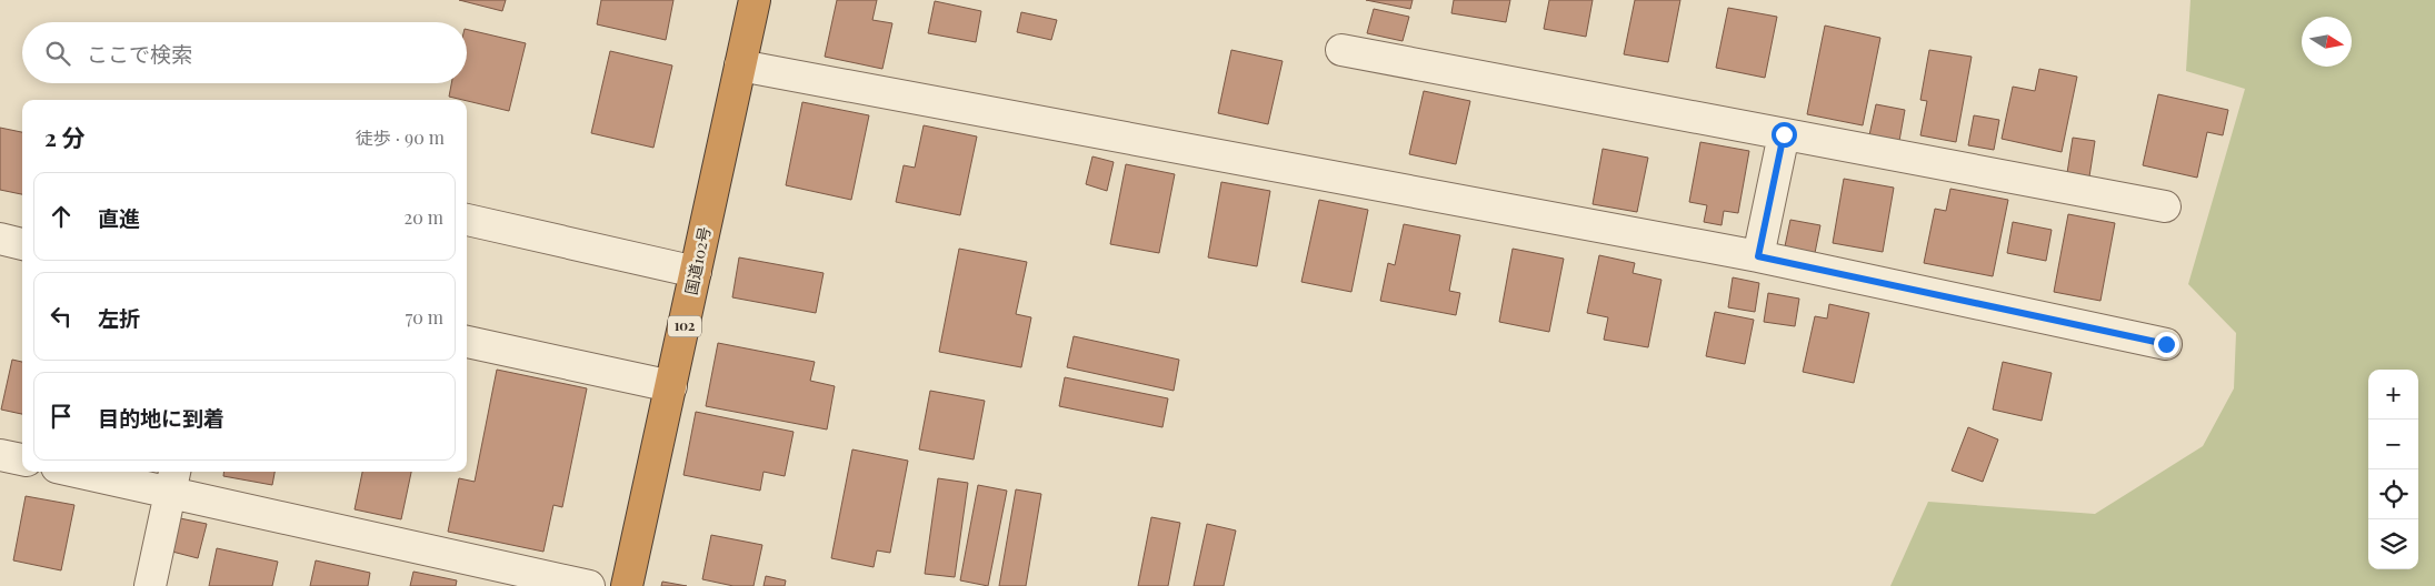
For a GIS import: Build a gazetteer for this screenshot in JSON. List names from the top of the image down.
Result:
{
  "streets": {
    "highway": ["国道102号", "102"]
  },
  "north": "right",
  "page": {
    "search": "ここで検索",
    "heading": ["2 分", "徒歩 · 90 m"],
    "list": [
      ["直進", "20 m"],
      ["左折", "70 m"],
      "目的地に到着"
    ],
    "map_buttons": ["+", "−"]
  }
}
